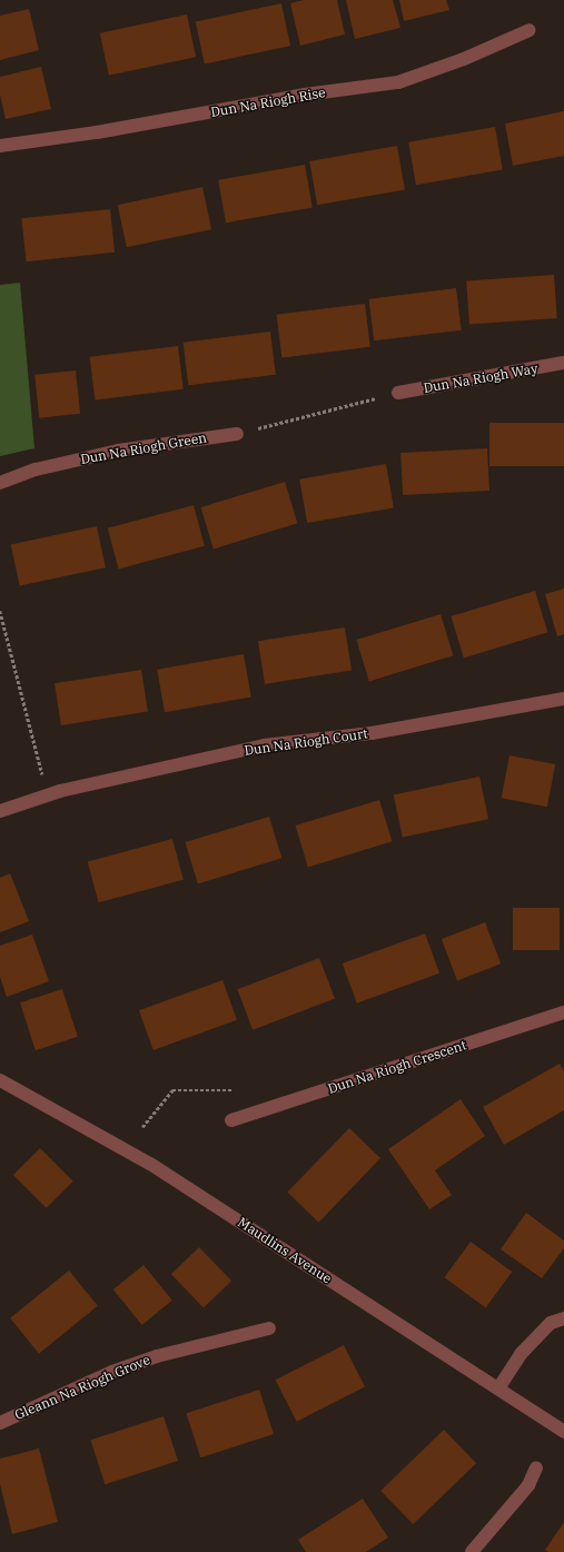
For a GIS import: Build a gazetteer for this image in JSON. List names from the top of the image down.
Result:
{
  "streets": {
    "street": [
      "Dun Na Riogh Rise",
      "Dun Na Riogh Way",
      "Dun Na Riogh Green",
      "Dun Na Riogh Court",
      "Dun Na Riogh Crescent",
      "Maudlins Avenue",
      "Gleann Na Riogh Grove"
    ]
  }
}
